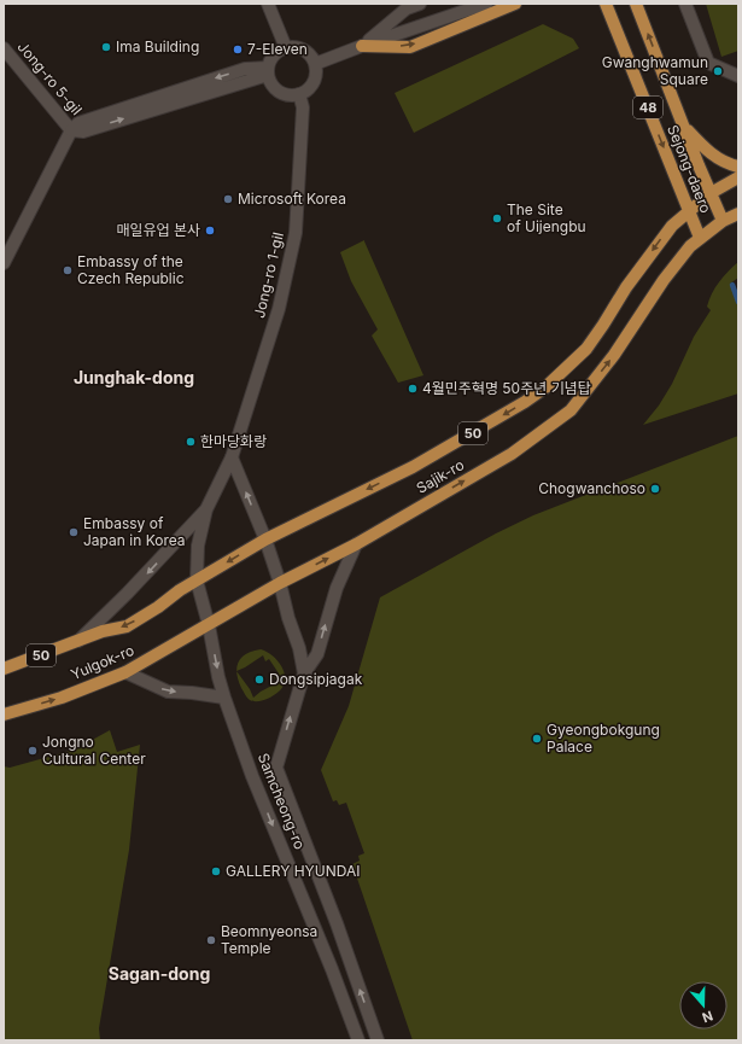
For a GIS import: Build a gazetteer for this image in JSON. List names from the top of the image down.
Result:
{
  "streets": {
    "main road": [
      "48",
      "Sejong-daero",
      "50",
      "Sajik-ro",
      "Yulgok-ro"
    ],
    "street": ["Jong-ro 5-gil", "Jong-ro 1-gil", "Samcheong-ro"]
  },
  "crossings": [
    ["Sejong-daero", "50"],
    ["Sejong-daero", "Sajik-ro"],
    ["50", "Sajik-ro"],
    ["Sajik-ro", "Yulgok-ro"],
    ["Sajik-ro", "Samcheong-ro"],
    ["Yulgok-ro", "Samcheong-ro"]
  ],
  "districts": ["Junghak-dong", "Sagan-dong"],
  "places": [
    "Ima Building",
    "7-Eleven",
    "Gwanghwamun Square",
    "Microsoft Korea",
    "The Site of Uijengbu",
    "매일유업 본사",
    "Embassy of the Czech Republic",
    "4월민주혁명 50주년 기념탑",
    "한마당화랑",
    "Chogwanchoso",
    "Embassy of Japan in Korea",
    "Dongsipjagak",
    "Gyeongbokgung Palace",
    "Jongno Cultural Center",
    "GALLERY HYUNDAI",
    "Beomnyeonsa Temple"
  ],
  "north": "bottom"
}
